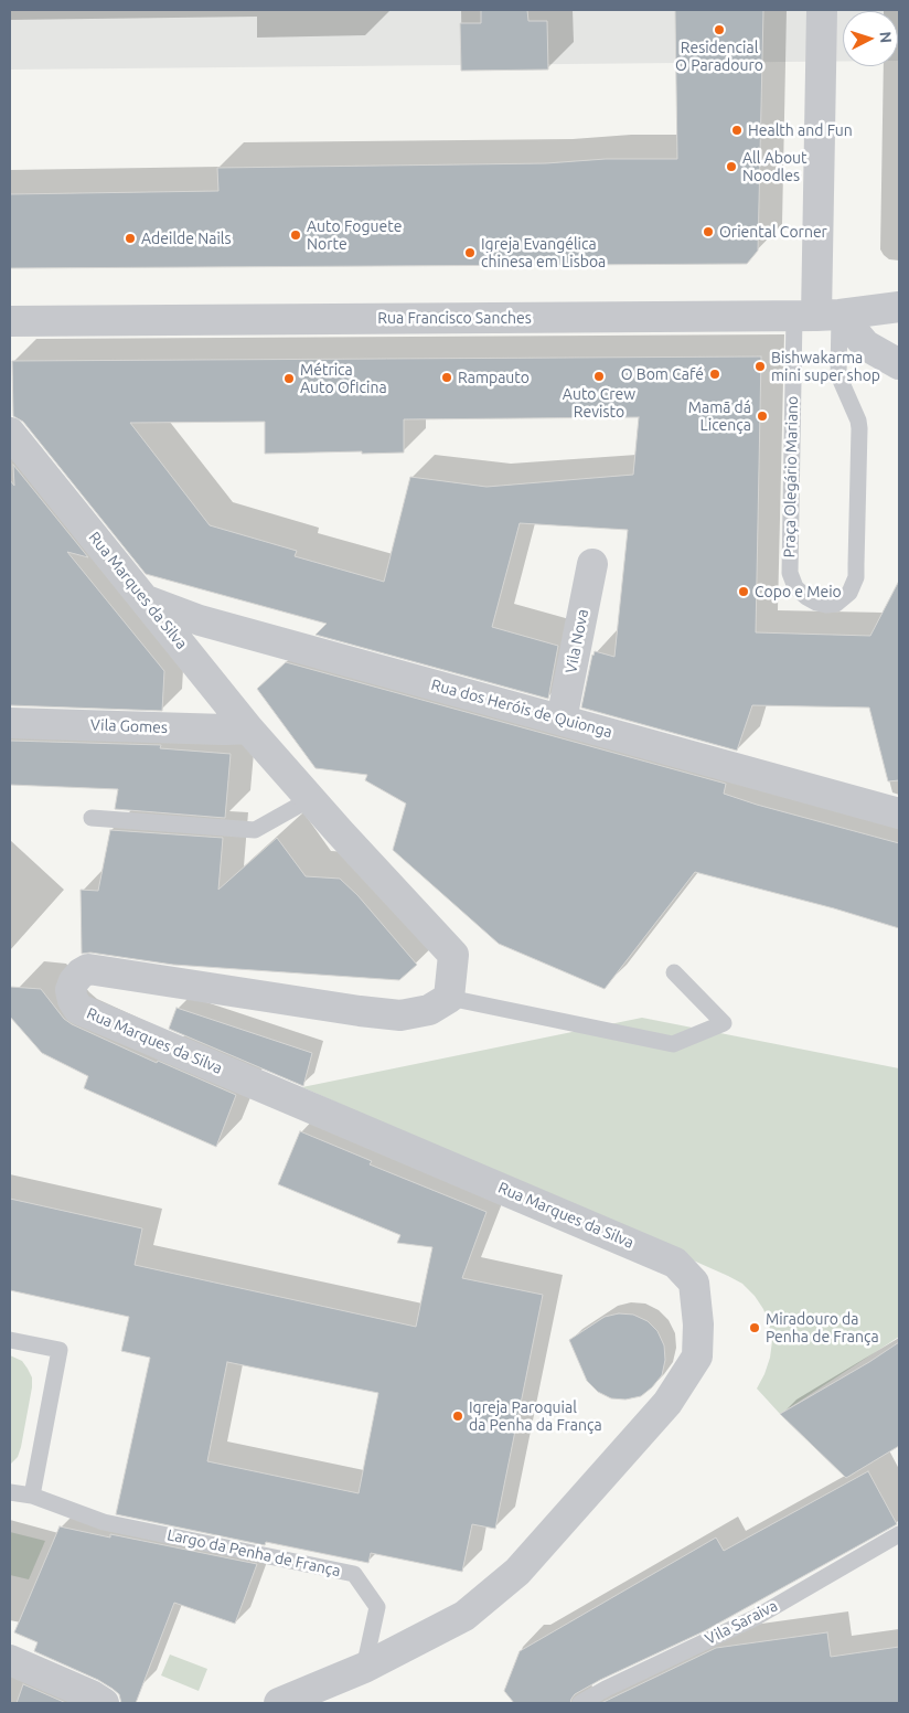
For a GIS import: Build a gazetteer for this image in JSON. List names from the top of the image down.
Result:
{
  "streets": {
    "street": [
      "Rua Francisco Sanches",
      "Rua Marques da Silva",
      "Vila Nova",
      "Rua dos Heróis de Quionga",
      "Vila Gomes"
    ],
    "lane": ["Praça Olegário Mariano", "Largo da Penha de França", "Vila Saraiva"]
  },
  "crossings": [
    ["Rua Francisco Sanches", "Praça Olegário Mariano"],
    ["Rua Marques da Silva", "Rua dos Heróis de Quionga"],
    ["Rua Marques da Silva", "Vila Gomes"],
    ["Rua Marques da Silva", "Largo da Penha de França"],
    ["Vila Nova", "Rua dos Heróis de Quionga"]
  ],
  "places": [
    "Residencial O Paradouro",
    "Health and Fun",
    "All About Noodles",
    "Oriental Corner",
    "Auto Foguete Norte",
    "Adeilde Nails",
    "Igreja Evangélica chinesa em Lisboa",
    "Bishwakarma mini super shop",
    "O Bom Café",
    "Auto Crew Revisto",
    "Rampauto",
    "Métrica Auto Oficina",
    "Mamã dá Licença",
    "Copo e Meio",
    "Miradouro da Penha de França",
    "Igreja Paroquial da Penha da França"
  ],
  "north": "right"
}
